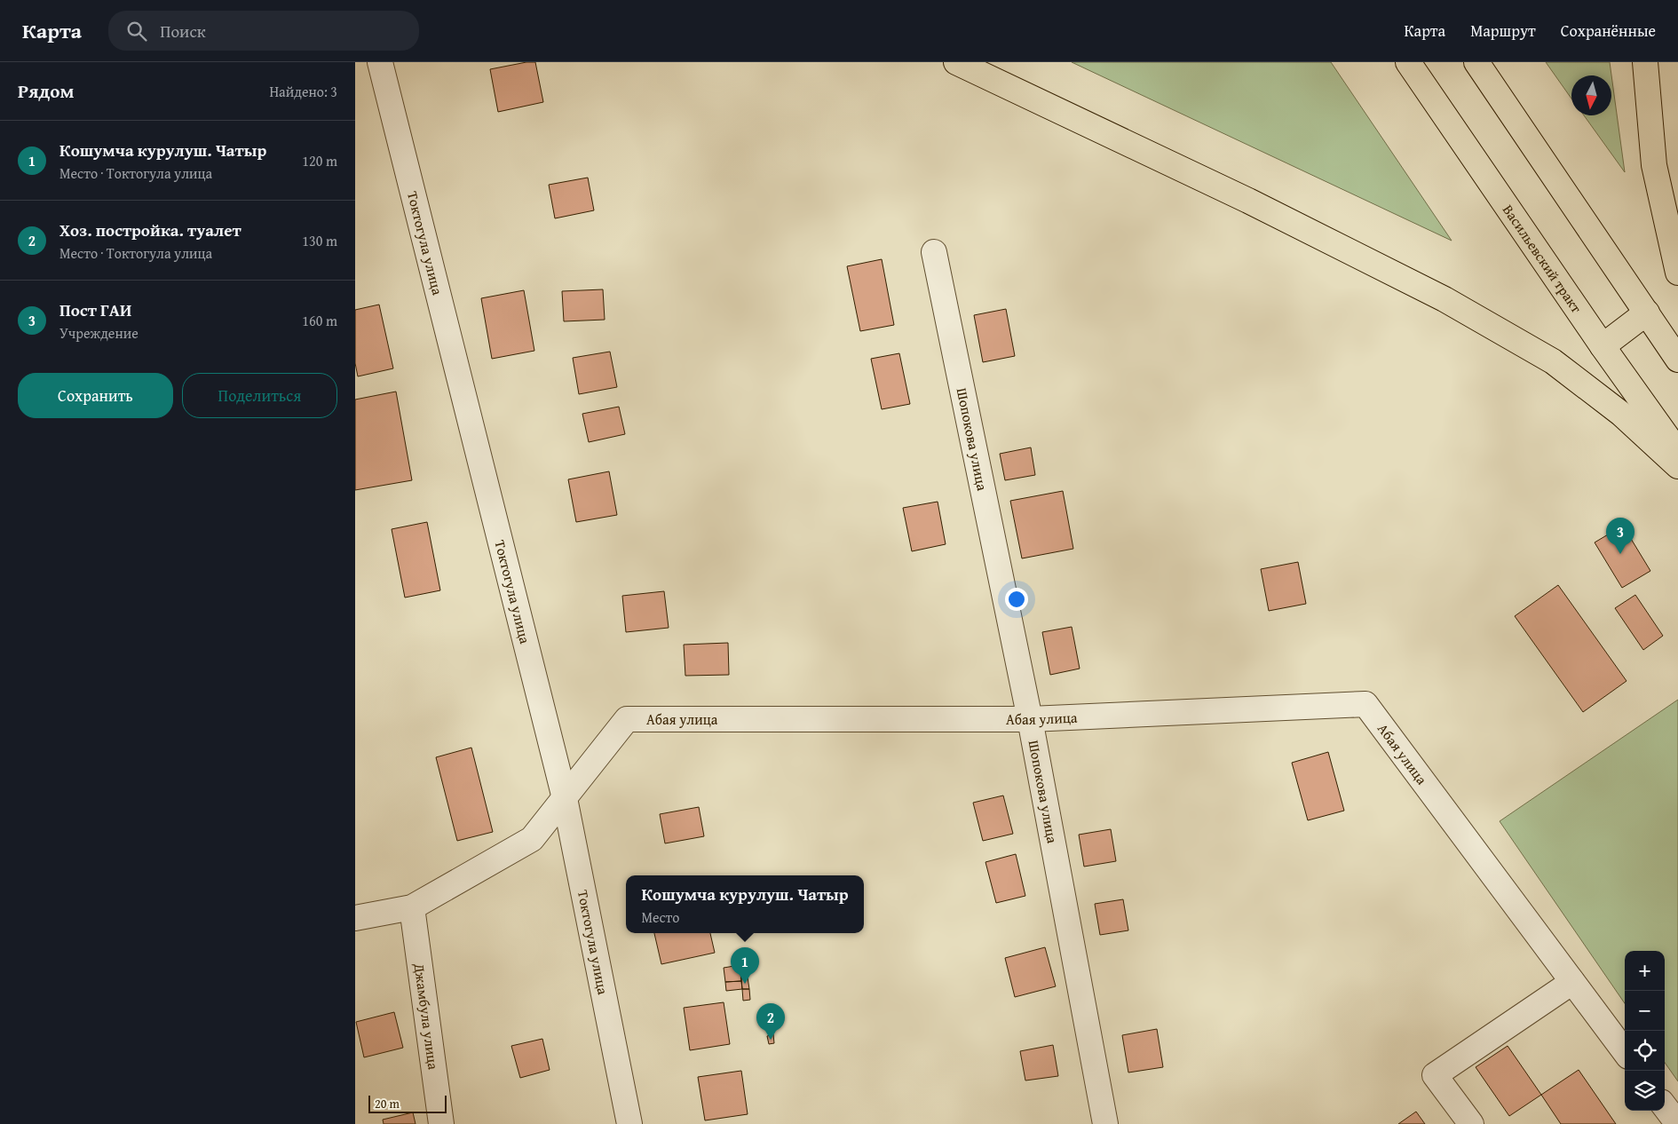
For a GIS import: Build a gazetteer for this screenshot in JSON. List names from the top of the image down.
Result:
{
  "streets": {
    "main road": ["Васильевский тракт"],
    "street": [
      "Токтогула улица",
      "Шопокова улица",
      "Абая улица",
      "Джамбула улица"
    ]
  },
  "crossings": [
    ["Токтогула улица", "Абая улица"],
    ["Шопокова улица", "Абая улица"],
    ["Абая улица", "Джамбула улица"]
  ],
  "scale_bar": "20 m",
  "north": "bottom",
  "page": {
    "header": "Карта",
    "search": "Поиск",
    "nav": ["Карта", "Маршрут", "Сохранённые"],
    "heading": ["Рядом", "Найдено: 3"],
    "list": [
      {
        "mark": "1",
        "name": "Кошумча курулуш. Чатыр",
        "note": "Место · Токтогула улица",
        "value": "120 m"
      },
      {
        "mark": "2",
        "name": "Хоз. постройка. туалет",
        "note": "Место · Токтогула улица",
        "value": "130 m"
      },
      {
        "mark": "3",
        "name": "Пост ГАИ",
        "note": "Учреждение",
        "value": "160 m"
      }
    ],
    "buttons": ["Сохранить", "Поделиться"],
    "pins": ["3", "1", "2"],
    "popup": ["Кошумча курулуш. Чатыр", "Место"],
    "map_buttons": ["+", "−"],
    "scale": "20 m"
  }
}
